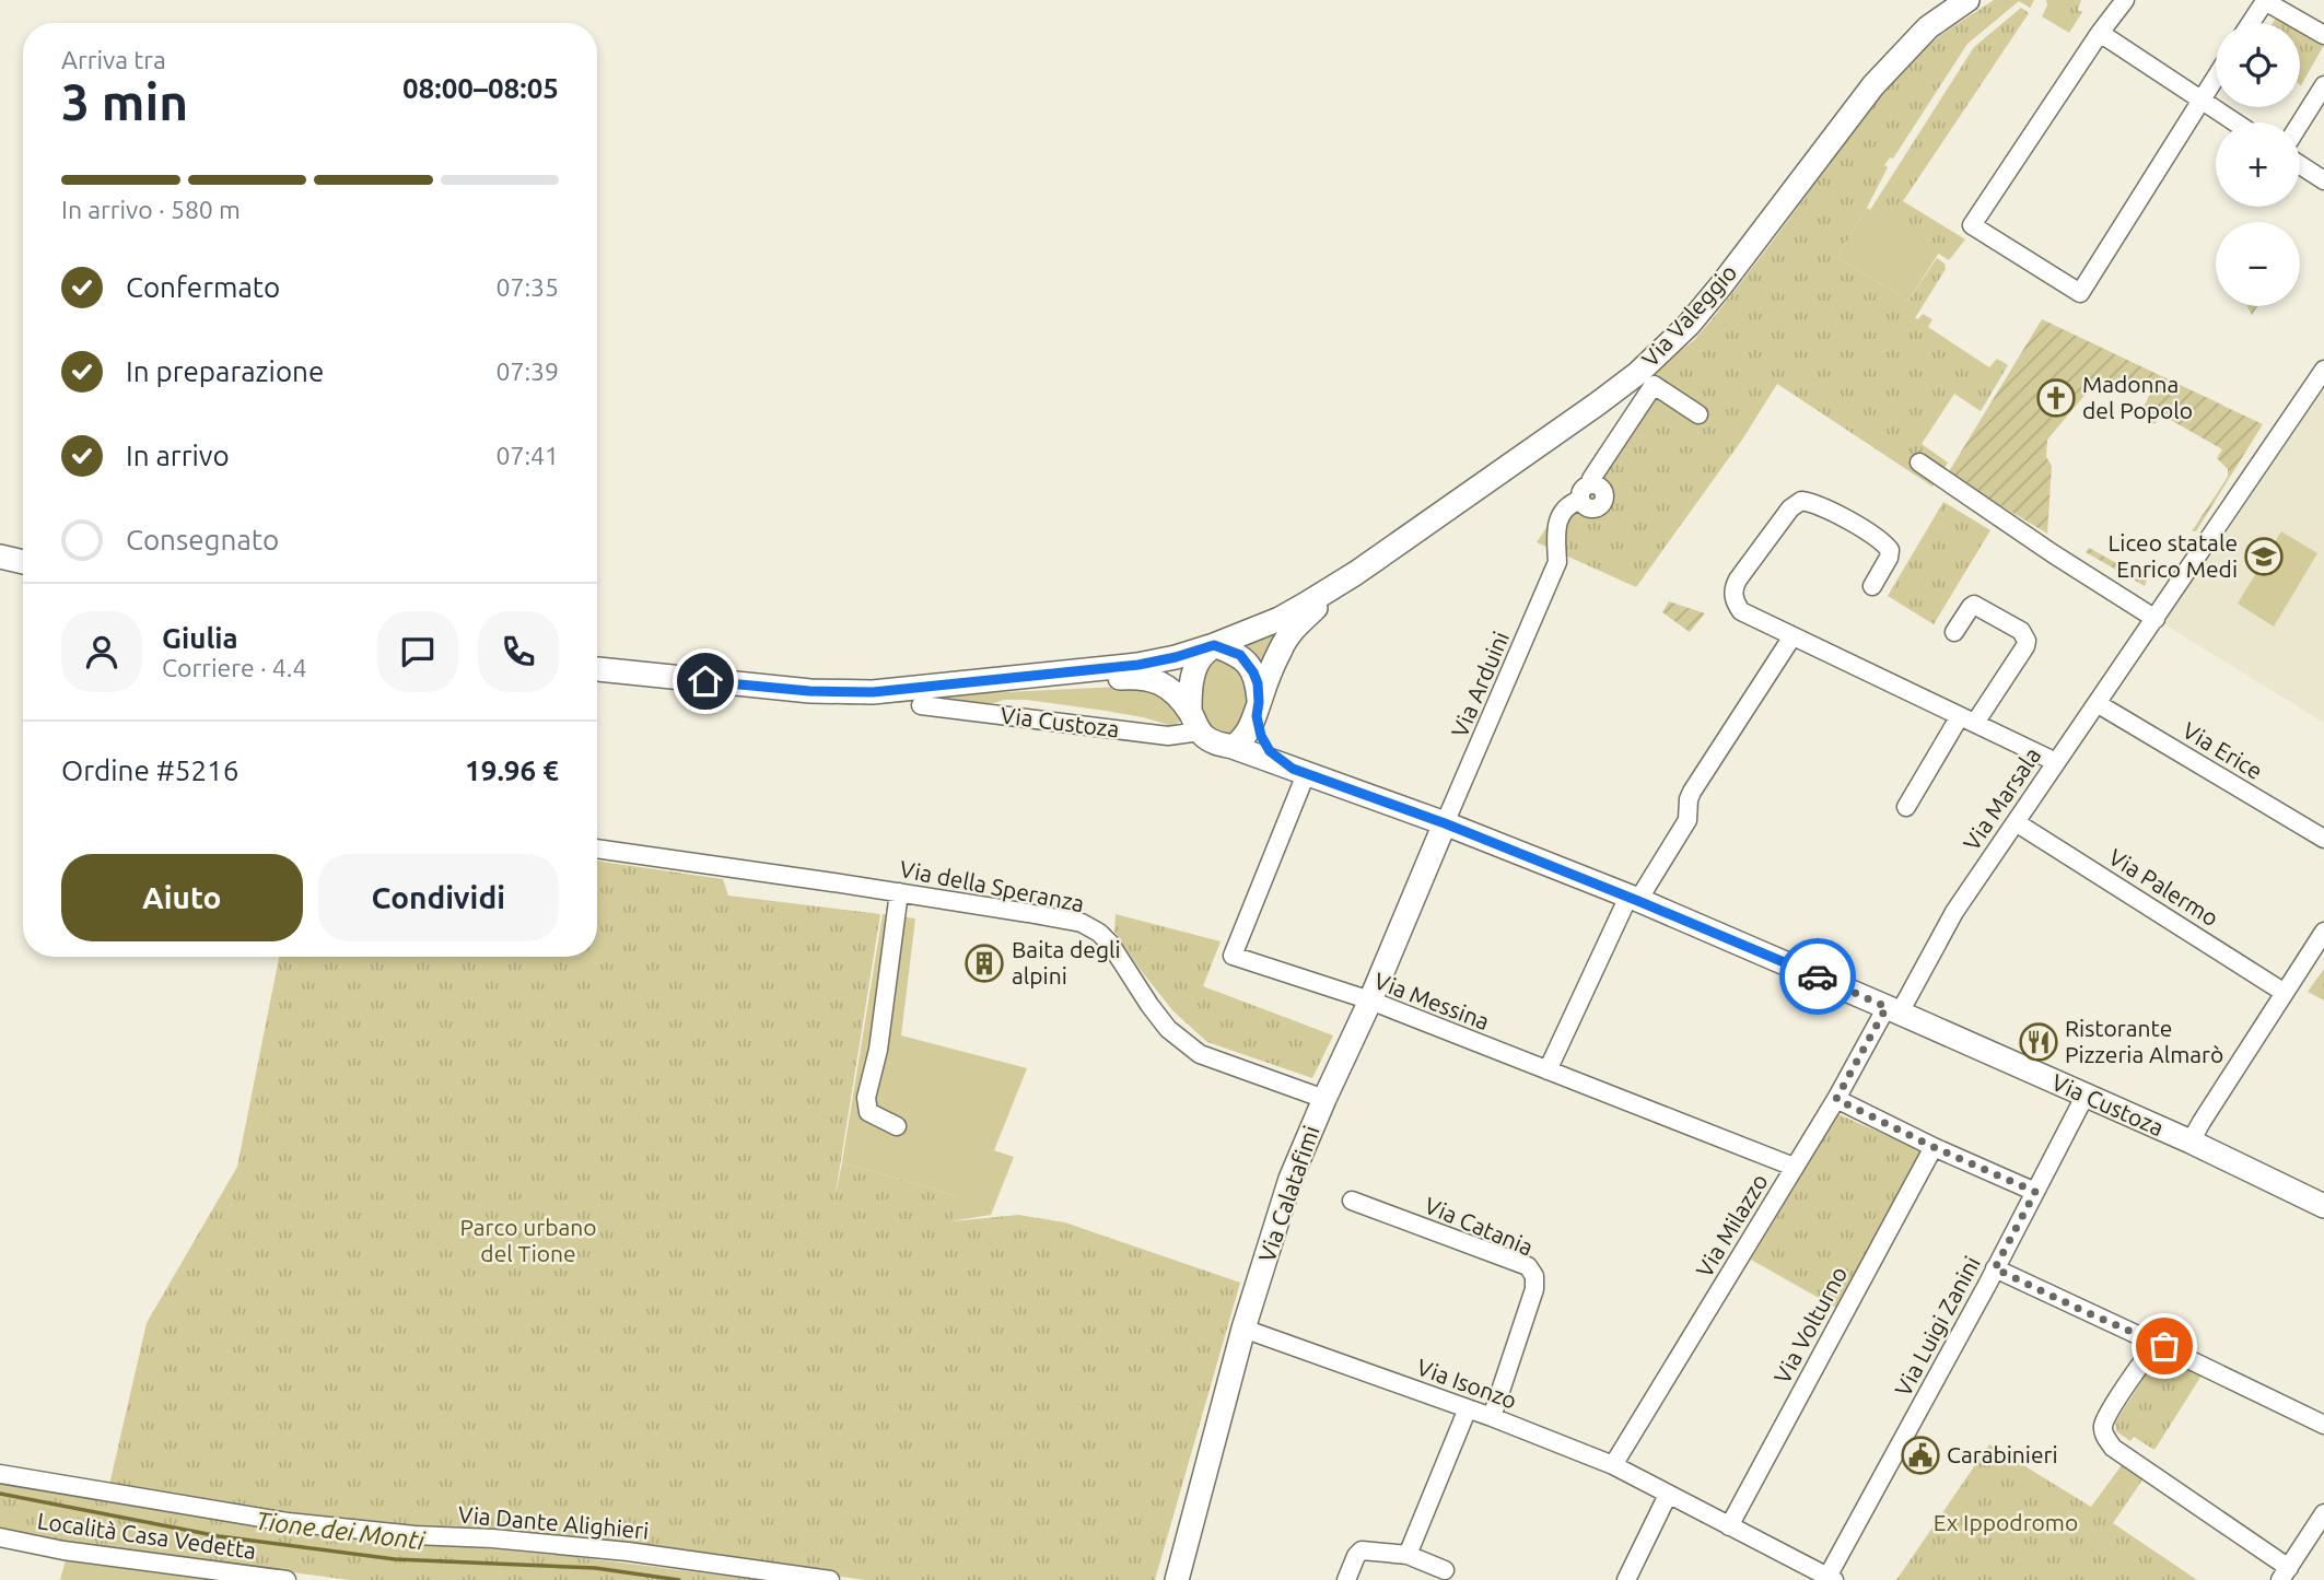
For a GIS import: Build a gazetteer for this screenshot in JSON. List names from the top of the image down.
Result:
{
  "streets": {
    "main road": ["Via Valeggio", "Via Custoza", "Via Calatafimi"],
    "street": [
      "Via Arduini",
      "Via Erice",
      "Via Marsala",
      "Via della Speranza",
      "Via Palermo",
      "Via Messina",
      "Via Milazzo",
      "Via Catania",
      "Via Volturno",
      "Via Luigi Zanini",
      "Via Isonzo",
      "Via Dante Alighieri",
      "Località Casa Vedetta"
    ]
  },
  "crossings": [
    ["Via Valeggio", "Via Custoza"],
    ["Via Arduini", "Via Custoza"],
    ["Via Arduini", "Via Calatafimi"],
    ["Via Custoza", "Via Marsala"],
    ["Via Custoza", "Via Messina"],
    ["Via Custoza", "Via Calatafimi"],
    ["Via Custoza", "Via Milazzo"],
    ["Via Custoza", "Via Luigi Zanini"],
    ["Via Erice", "Via Marsala"],
    ["Via Marsala", "Via Palermo"],
    ["Via Marsala", "Via Milazzo"],
    ["Via della Speranza", "Via Calatafimi"],
    ["Via Messina", "Via Calatafimi"],
    ["Via Messina", "Via Milazzo"],
    ["Via Calatafimi", "Via Isonzo"],
    ["Via Milazzo", "Via Isonzo"],
    ["Via Catania", "Via Isonzo"],
    ["Via Volturno", "Via Isonzo"],
    ["Via Luigi Zanini", "Via Isonzo"]
  ],
  "water": ["Tione dei Monti"],
  "parks": ["Parco urbano del Tione", "Ex Ippodromo"],
  "places": {
    "church": ["Madonna del Popolo"],
    "school or university": ["Liceo statale Enrico Medi"],
    "building": ["Baita degli alpini"],
    "restaurant": ["Ristorante Pizzeria Almarò"],
    "public building": ["Carabinieri"]
  },
  "page": {
    "map_buttons": ["+", "−"],
    "heading": ["3 min", "Arriva tra", "08:00–08:05"],
    "panel": [
      "Giulia",
      "Corriere · 4.4",
      "Ordine #5216",
      "19.96 €"
    ],
    "bar": "In arrivo · 580 m",
    "list": [
      ["Confermato", "07:35"],
      ["In preparazione", "07:39"],
      ["In arrivo", "07:41"],
      "Consegnato"
    ],
    "buttons": ["Aiuto", "Condividi"]
  }
}
